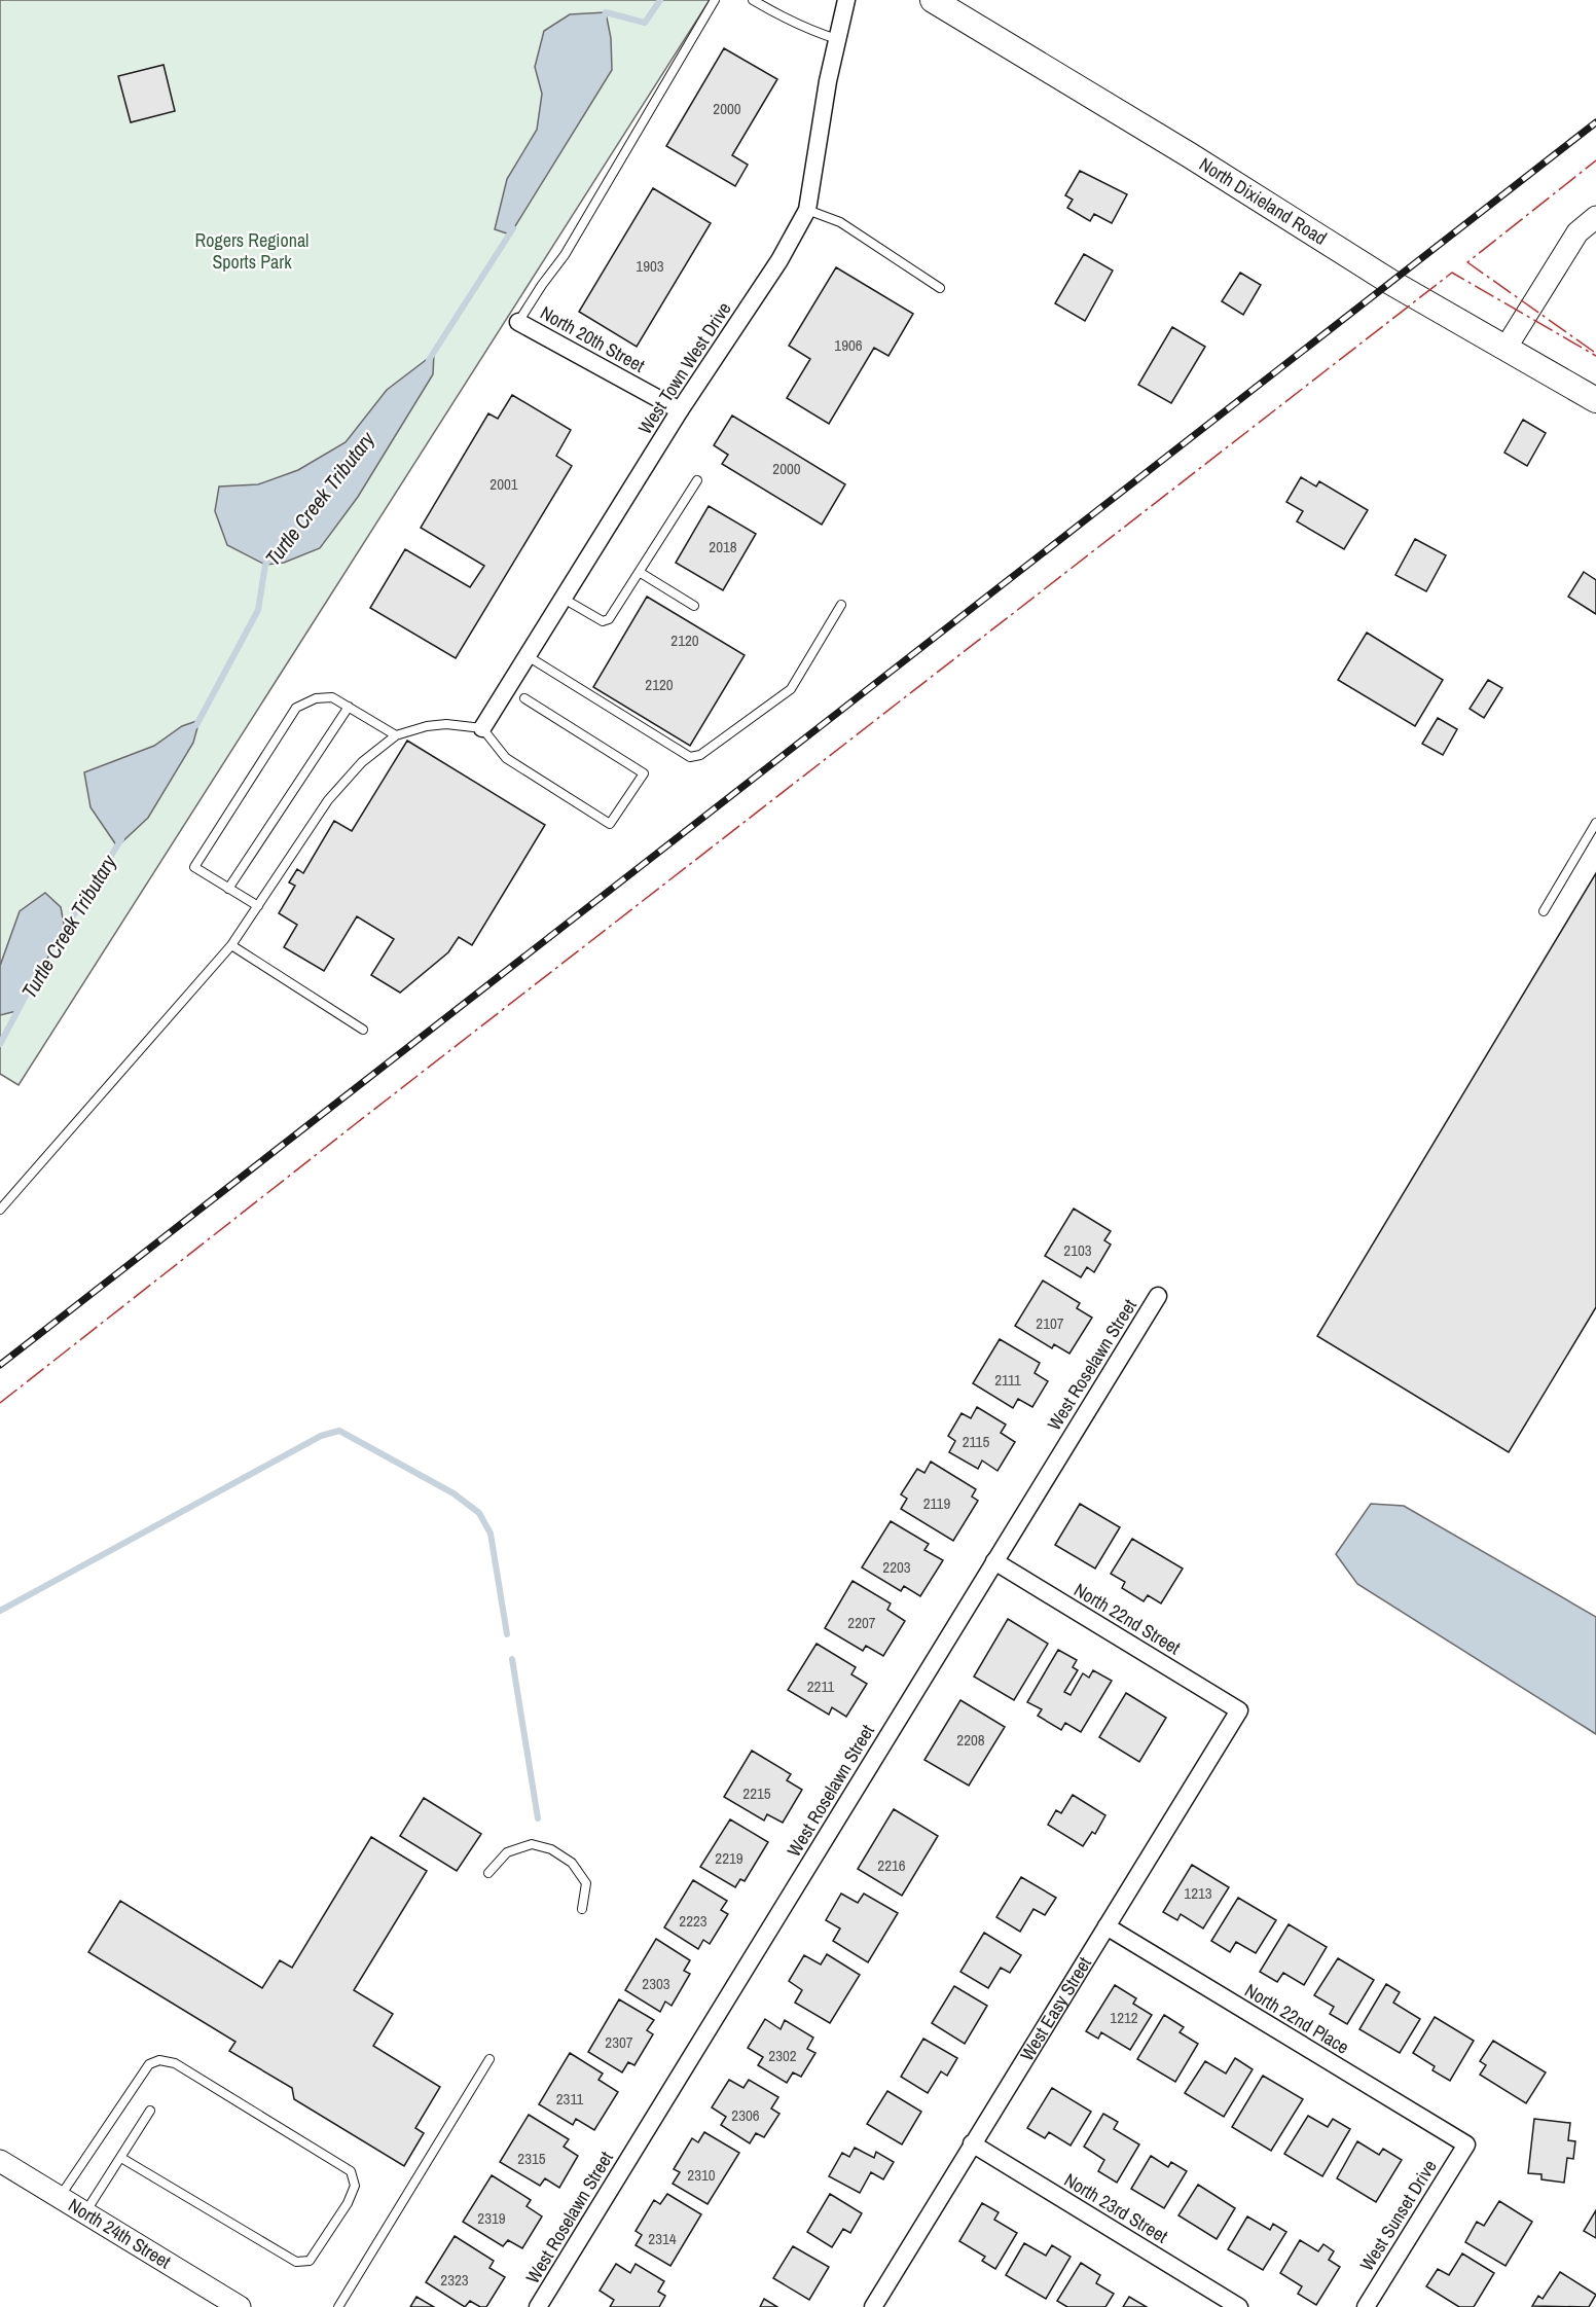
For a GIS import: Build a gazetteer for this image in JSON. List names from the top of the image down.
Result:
{
  "streets": {
    "main road": ["North Dixieland Road"],
    "street": [
      "North 20th Street",
      "West Town West Drive",
      "West Roselawn Street",
      "North 22nd Street",
      "West Easy Street",
      "North 22nd Place",
      "North 23rd Street",
      "West Sunset Drive",
      "North 24th Street"
    ]
  },
  "crossings": [
    ["North 20th Street", "West Town West Drive"],
    ["West Roselawn Street", "North 22nd Street"],
    ["North 22nd Street", "West Easy Street"],
    ["West Easy Street", "North 22nd Place"],
    ["West Easy Street", "North 23rd Street"],
    ["North 22nd Place", "West Sunset Drive"]
  ],
  "water": ["Turtle Creek Tributary"],
  "parks": ["Rogers Regional Sports Park"],
  "house_numbers": [
    "2000",
    "1903",
    "1906",
    "2000",
    "2001",
    "2018",
    "2120",
    "2120",
    "2103",
    "2107",
    "2111",
    "2115",
    "2119",
    "2203",
    "2207",
    "2211",
    "2208",
    "2215",
    "2219",
    "2216",
    "1213",
    "2223",
    "2303",
    "1212",
    "2307",
    "2302",
    "2311",
    "2306",
    "2315",
    "2310",
    "2319",
    "2314",
    "2323"
  ]
}
